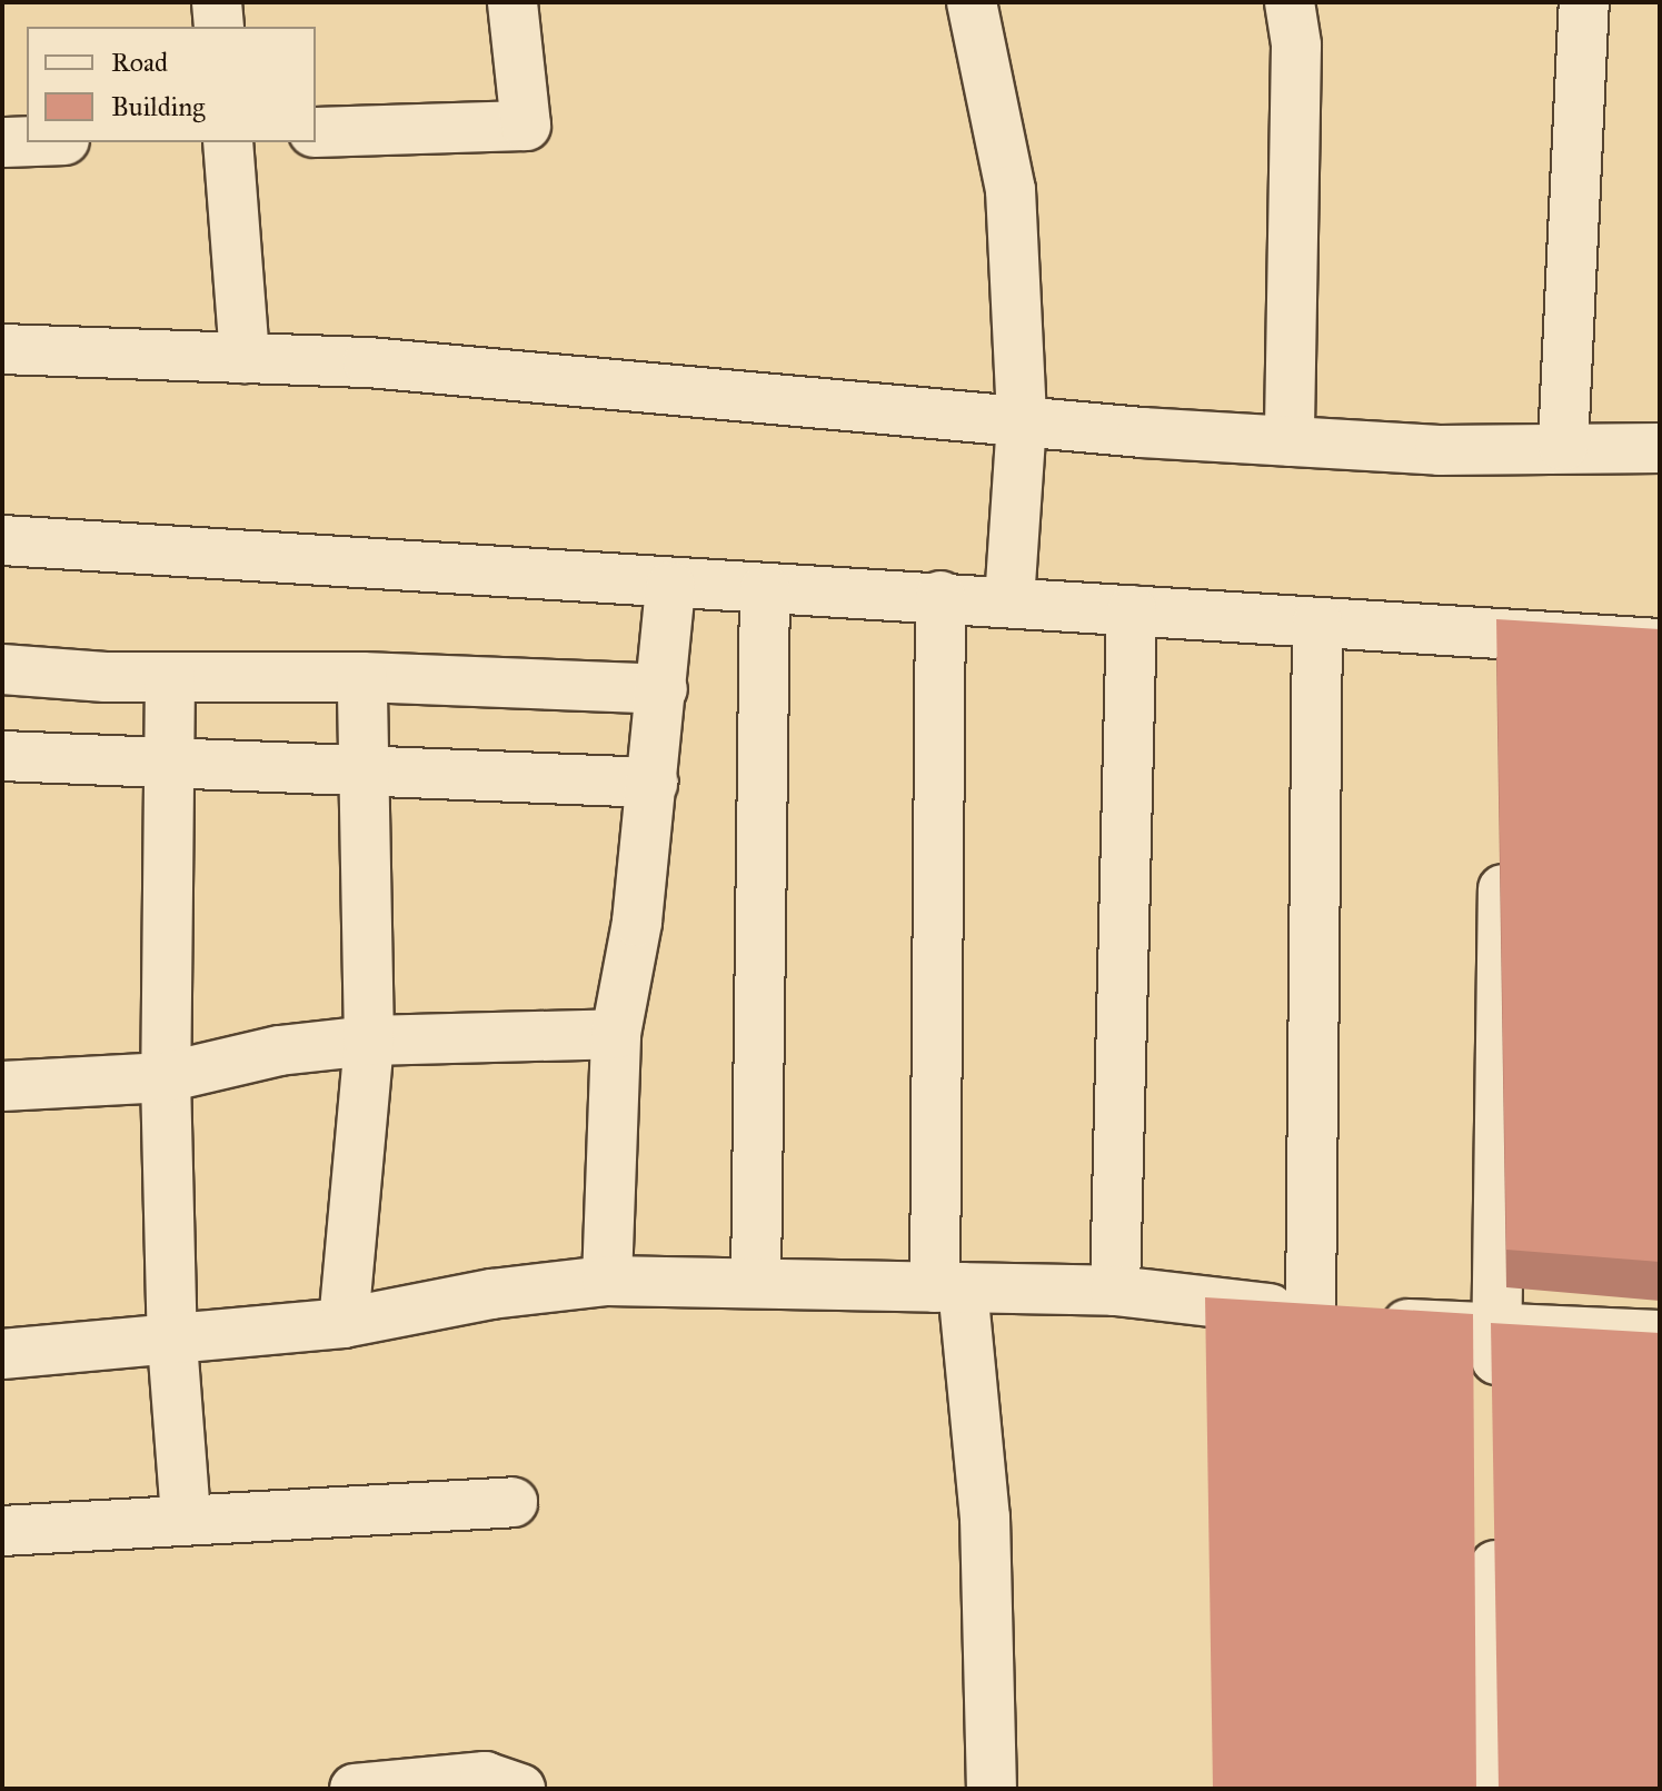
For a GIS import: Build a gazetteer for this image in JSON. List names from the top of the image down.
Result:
{
  "legend": ["Road", "Building"]
}
